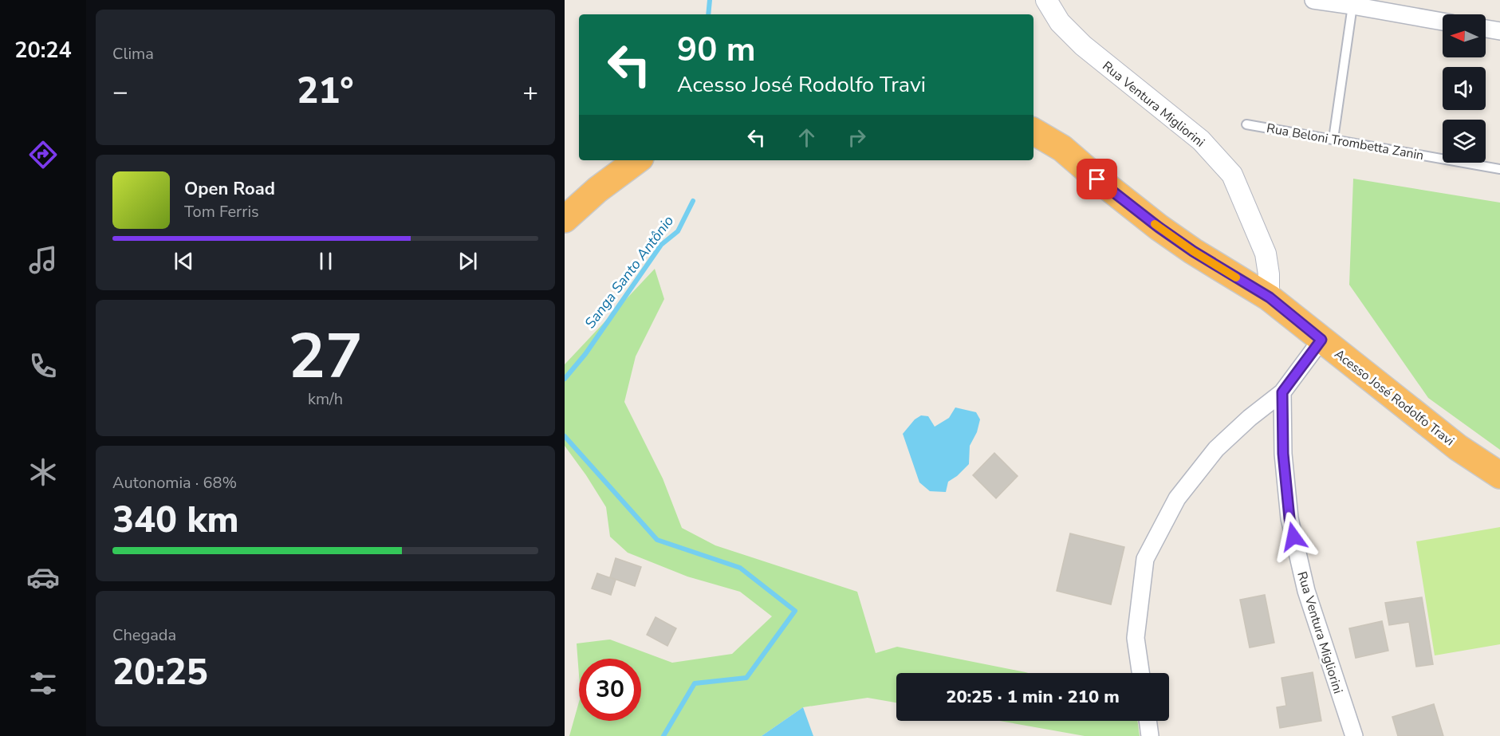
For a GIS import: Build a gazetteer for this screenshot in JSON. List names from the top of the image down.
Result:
{
  "streets": {
    "highway": ["Acesso José Rodolfo Travi"],
    "street": ["Rua Ventura Migliorini"],
    "lane": ["Rua Beloni Trombetta Zanin"]
  },
  "crossings": [
    ["Rua Ventura Migliorini", "Acesso José Rodolfo Travi"]
  ],
  "water": ["Sanga Santo Antônio"],
  "north": "left",
  "page": {
    "tabs": "20:24",
    "tile": [
      "Clima",
      ["27", "km/h"],
      ["Autonomia · 68%", "340 km"],
      ["Chegada", "20:25"]
    ],
    "turn": ["90 m", "Acesso José Rodolfo Travi"],
    "heat": ["−", "21°", "+"],
    "song": ["Open Road", "Tom Ferris"],
    "limit": "30",
    "trip": "20:25 · 1 min · 210 m"
  }
}
